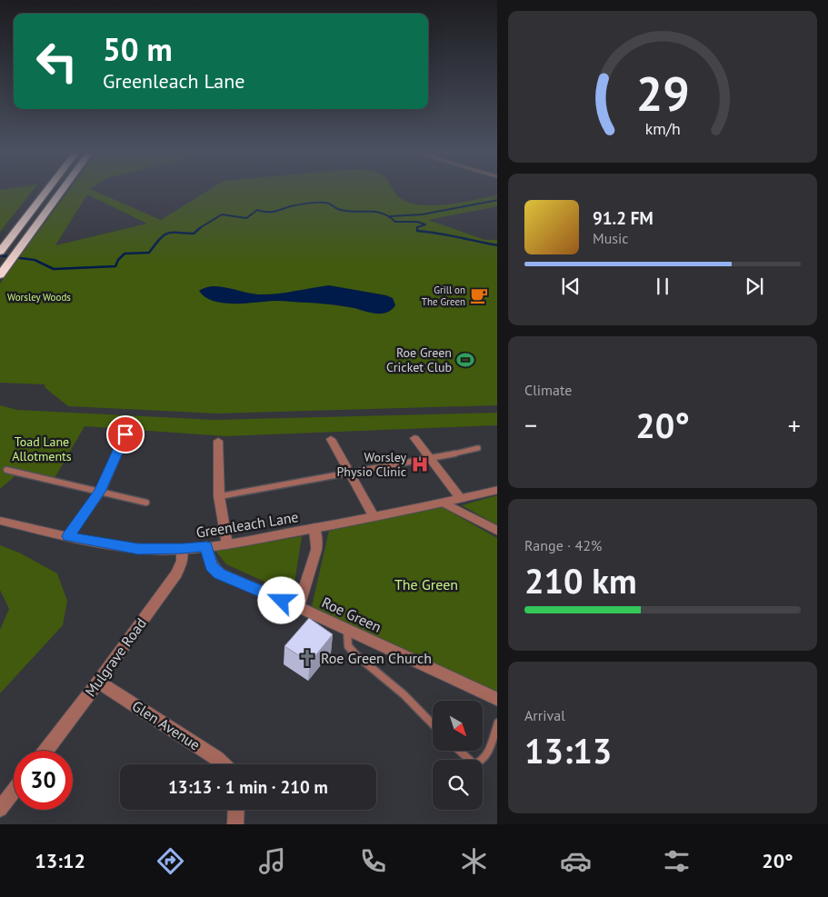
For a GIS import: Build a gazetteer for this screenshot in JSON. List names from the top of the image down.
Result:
{
  "streets": {
    "street": [
      "Greenleach Lane",
      "Roe Green",
      "Mulgrave Road",
      "Glen Avenue"
    ]
  },
  "crossings": [
    ["Greenleach Lane", "Roe Green"],
    ["Greenleach Lane", "Mulgrave Road"],
    ["Mulgrave Road", "Glen Avenue"]
  ],
  "parks": ["Worsley Woods", "Toad Lane Allotments", "The Green"],
  "places": {
    "cafe": ["Grill on The Green"],
    "sports": ["Roe Green Cricket Club"],
    "hospital": ["Worsley Physio Clinic"],
    "church": ["Roe Green Church"]
  },
  "north": "bottom right",
  "page": {
    "turn": ["50 m", "Greenleach Lane"],
    "song": ["91.2 FM", "Music"],
    "tile": [
      "Climate",
      ["Range · 42%", "210 km"],
      ["Arrival", "13:13"]
    ],
    "heat": ["−", "20°", "+"],
    "limit": "30",
    "trip": "13:13 · 1 min · 210 m",
    "tabs": ["13:12", "20°"],
    "gauge": ["29", "km/h"]
  }
}
